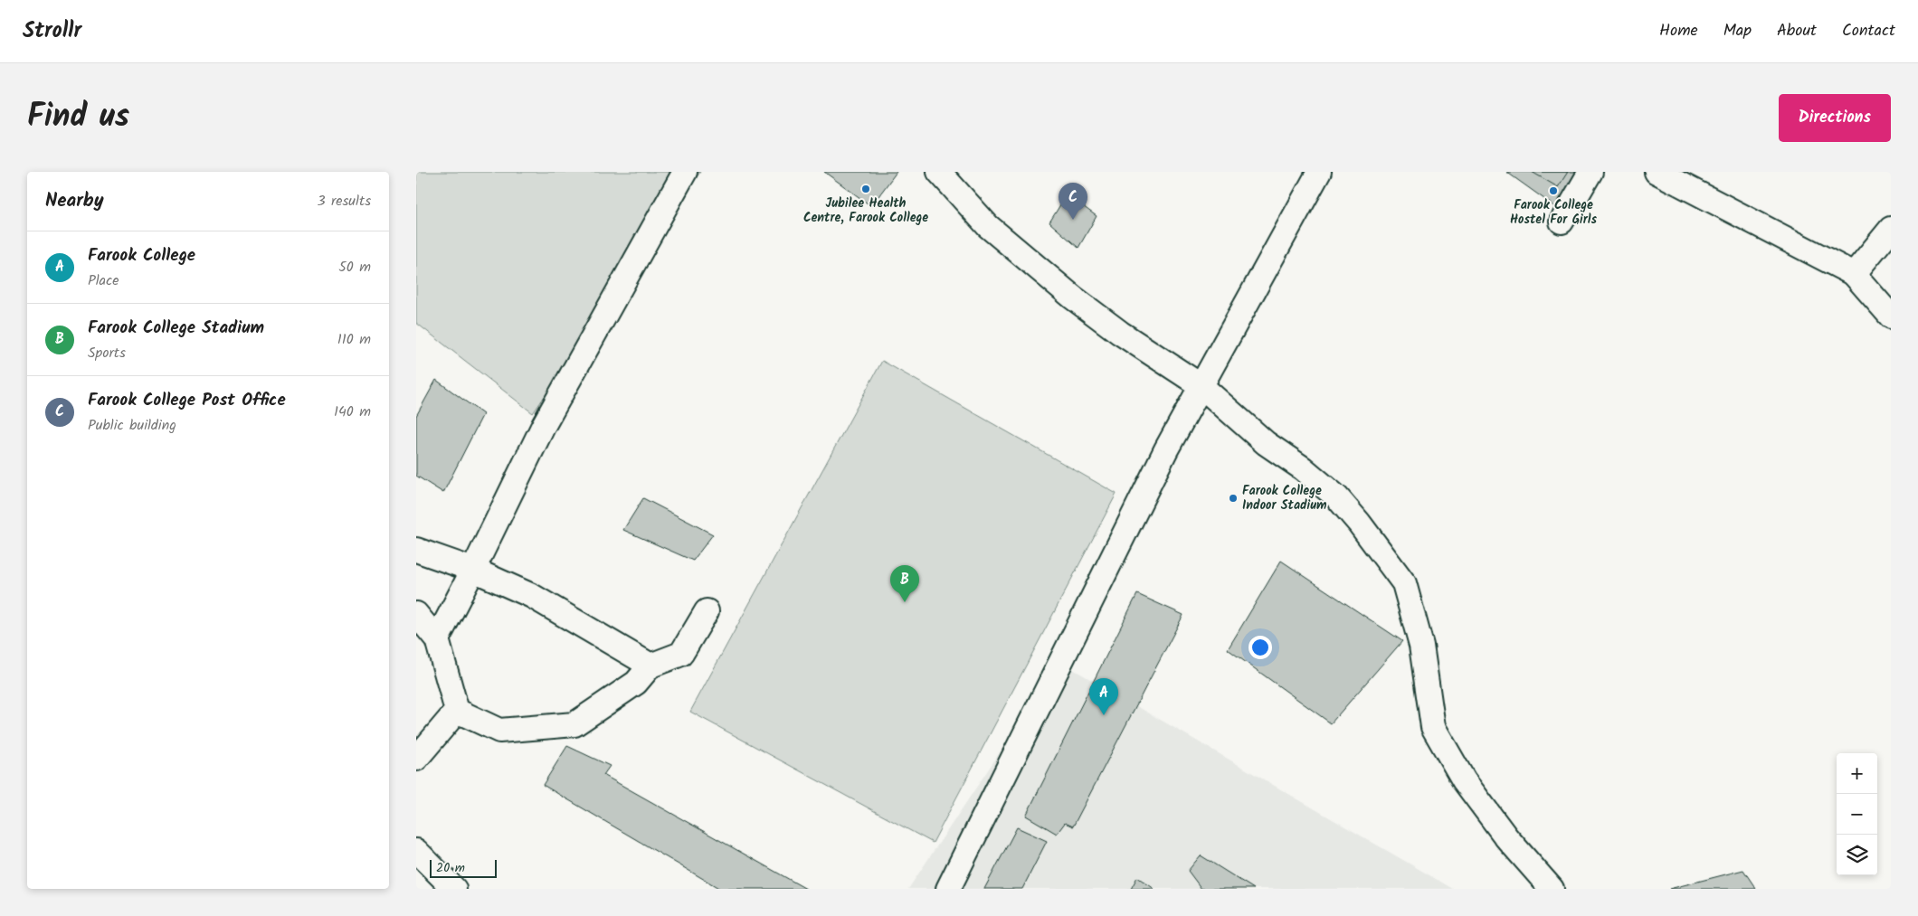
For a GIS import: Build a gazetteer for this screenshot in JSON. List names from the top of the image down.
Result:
{
  "places": ["Jubilee Health Centre, Farook College", "Farook College Hostel For Girls", "Farook College Indoor Stadium"],
  "scale_bar": "20 m",
  "page": {
    "header": "Strollr",
    "nav": [
      "Home",
      "Map",
      "About",
      "Contact"
    ],
    "title": "Find us",
    "buttons": "Directions",
    "heading": ["Nearby", "3 results"],
    "pins": ["C", "B", "A"],
    "list": [
      {
        "mark": "A",
        "name": "Farook College",
        "note": "Place",
        "value": "50 m"
      },
      {
        "mark": "B",
        "name": "Farook College Stadium",
        "note": "Sports",
        "value": "110 m"
      },
      {
        "mark": "C",
        "name": "Farook College Post Office",
        "note": "Public building",
        "value": "140 m"
      }
    ],
    "map_buttons": ["+", "−"],
    "scale": "20 m"
  }
}
